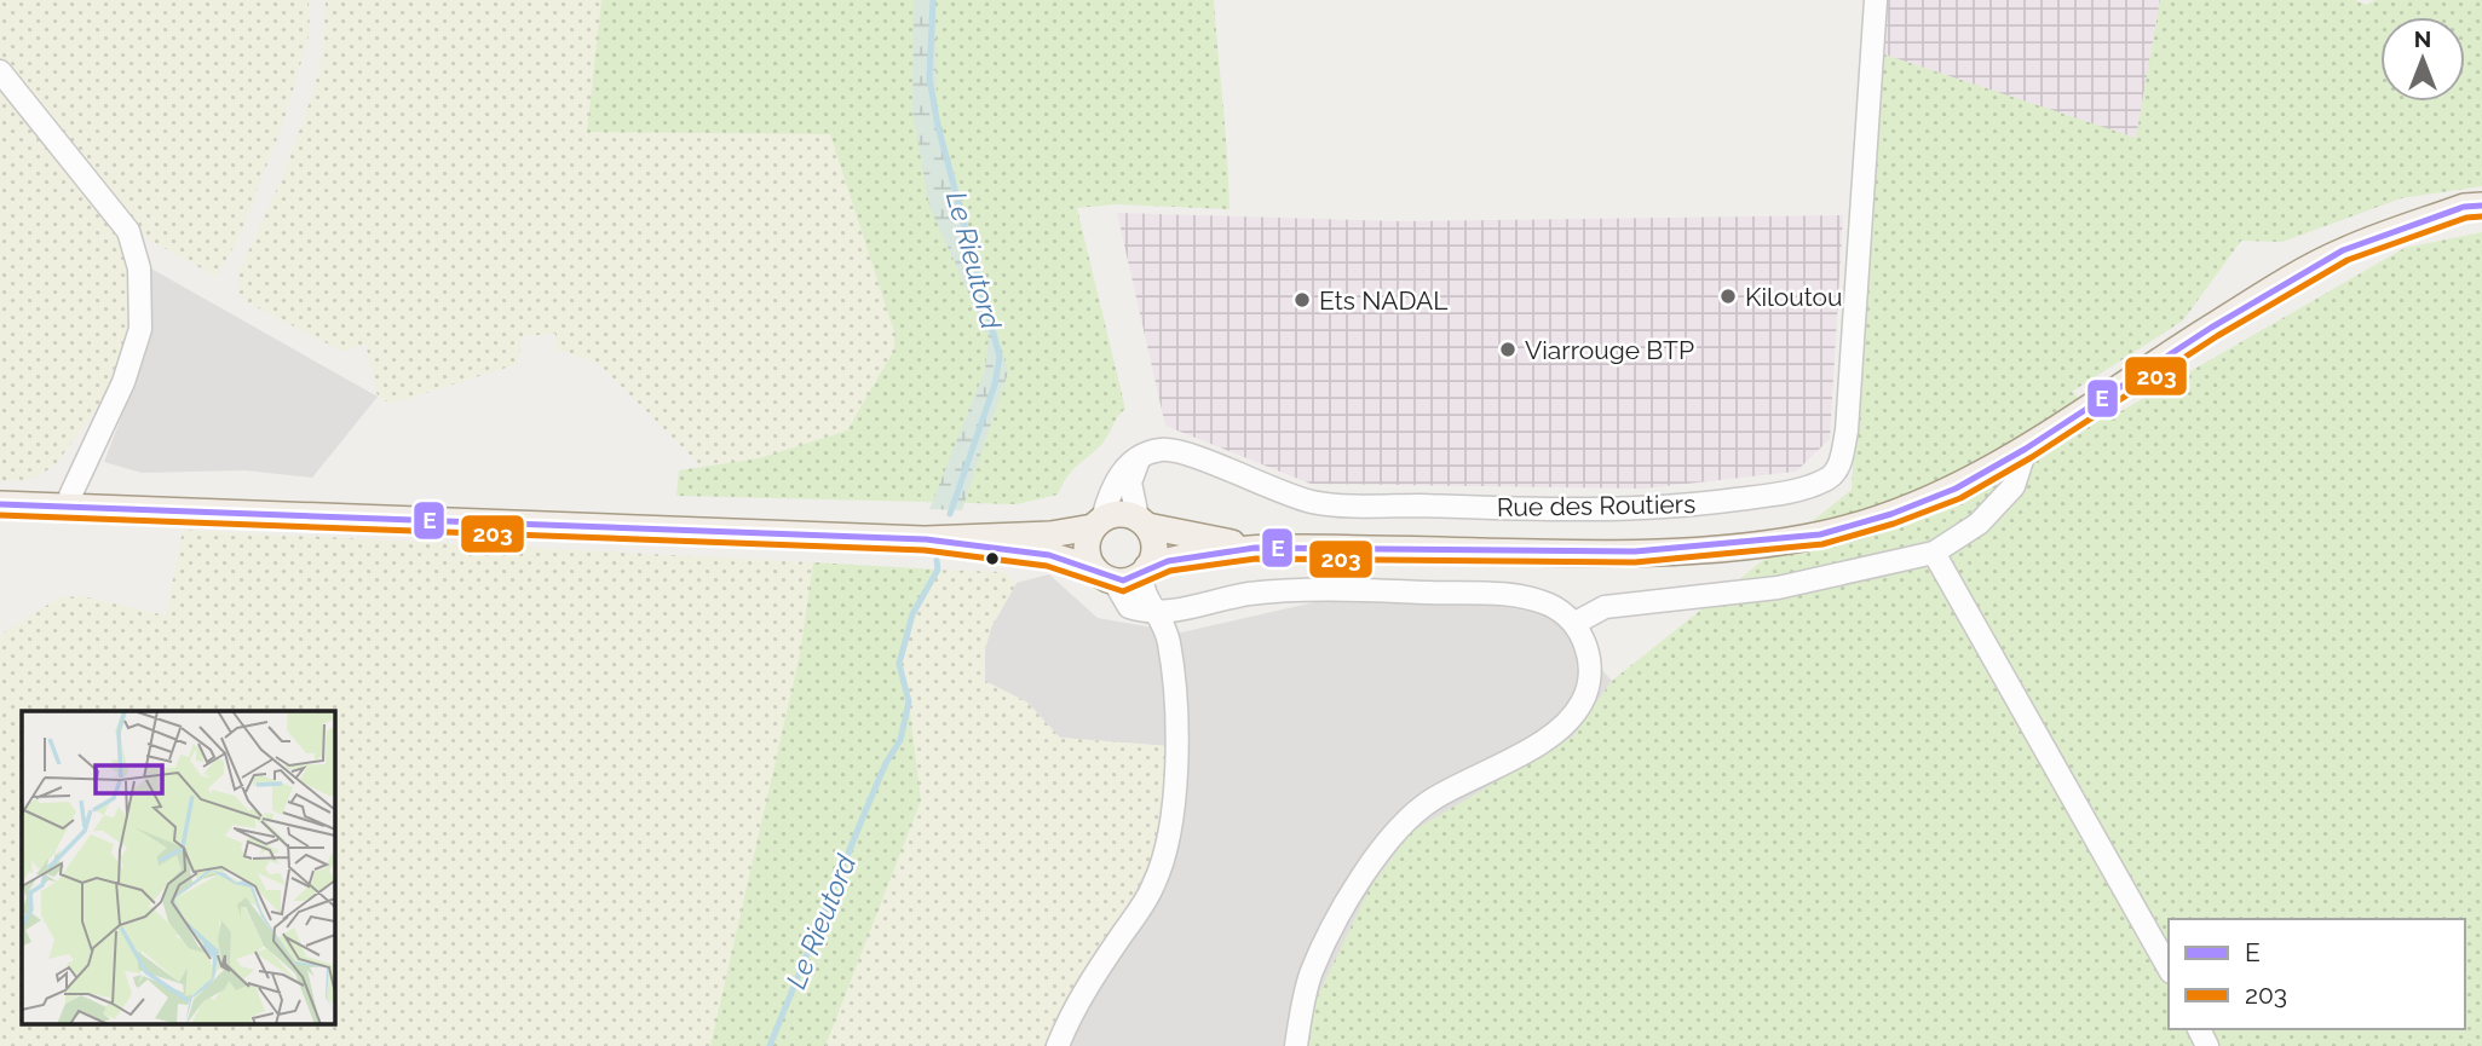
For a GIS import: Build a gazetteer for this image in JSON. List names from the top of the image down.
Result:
{
  "streets": {
    "street": ["Rue des Routiers"]
  },
  "water": ["Le Rieutord"],
  "places": ["Kiloutou", "Ets NADAL", "Viarrouge BTP"],
  "lines": ["transit line E", "transit line 203"],
  "legend": ["E", "203"],
  "north": "top"
}
